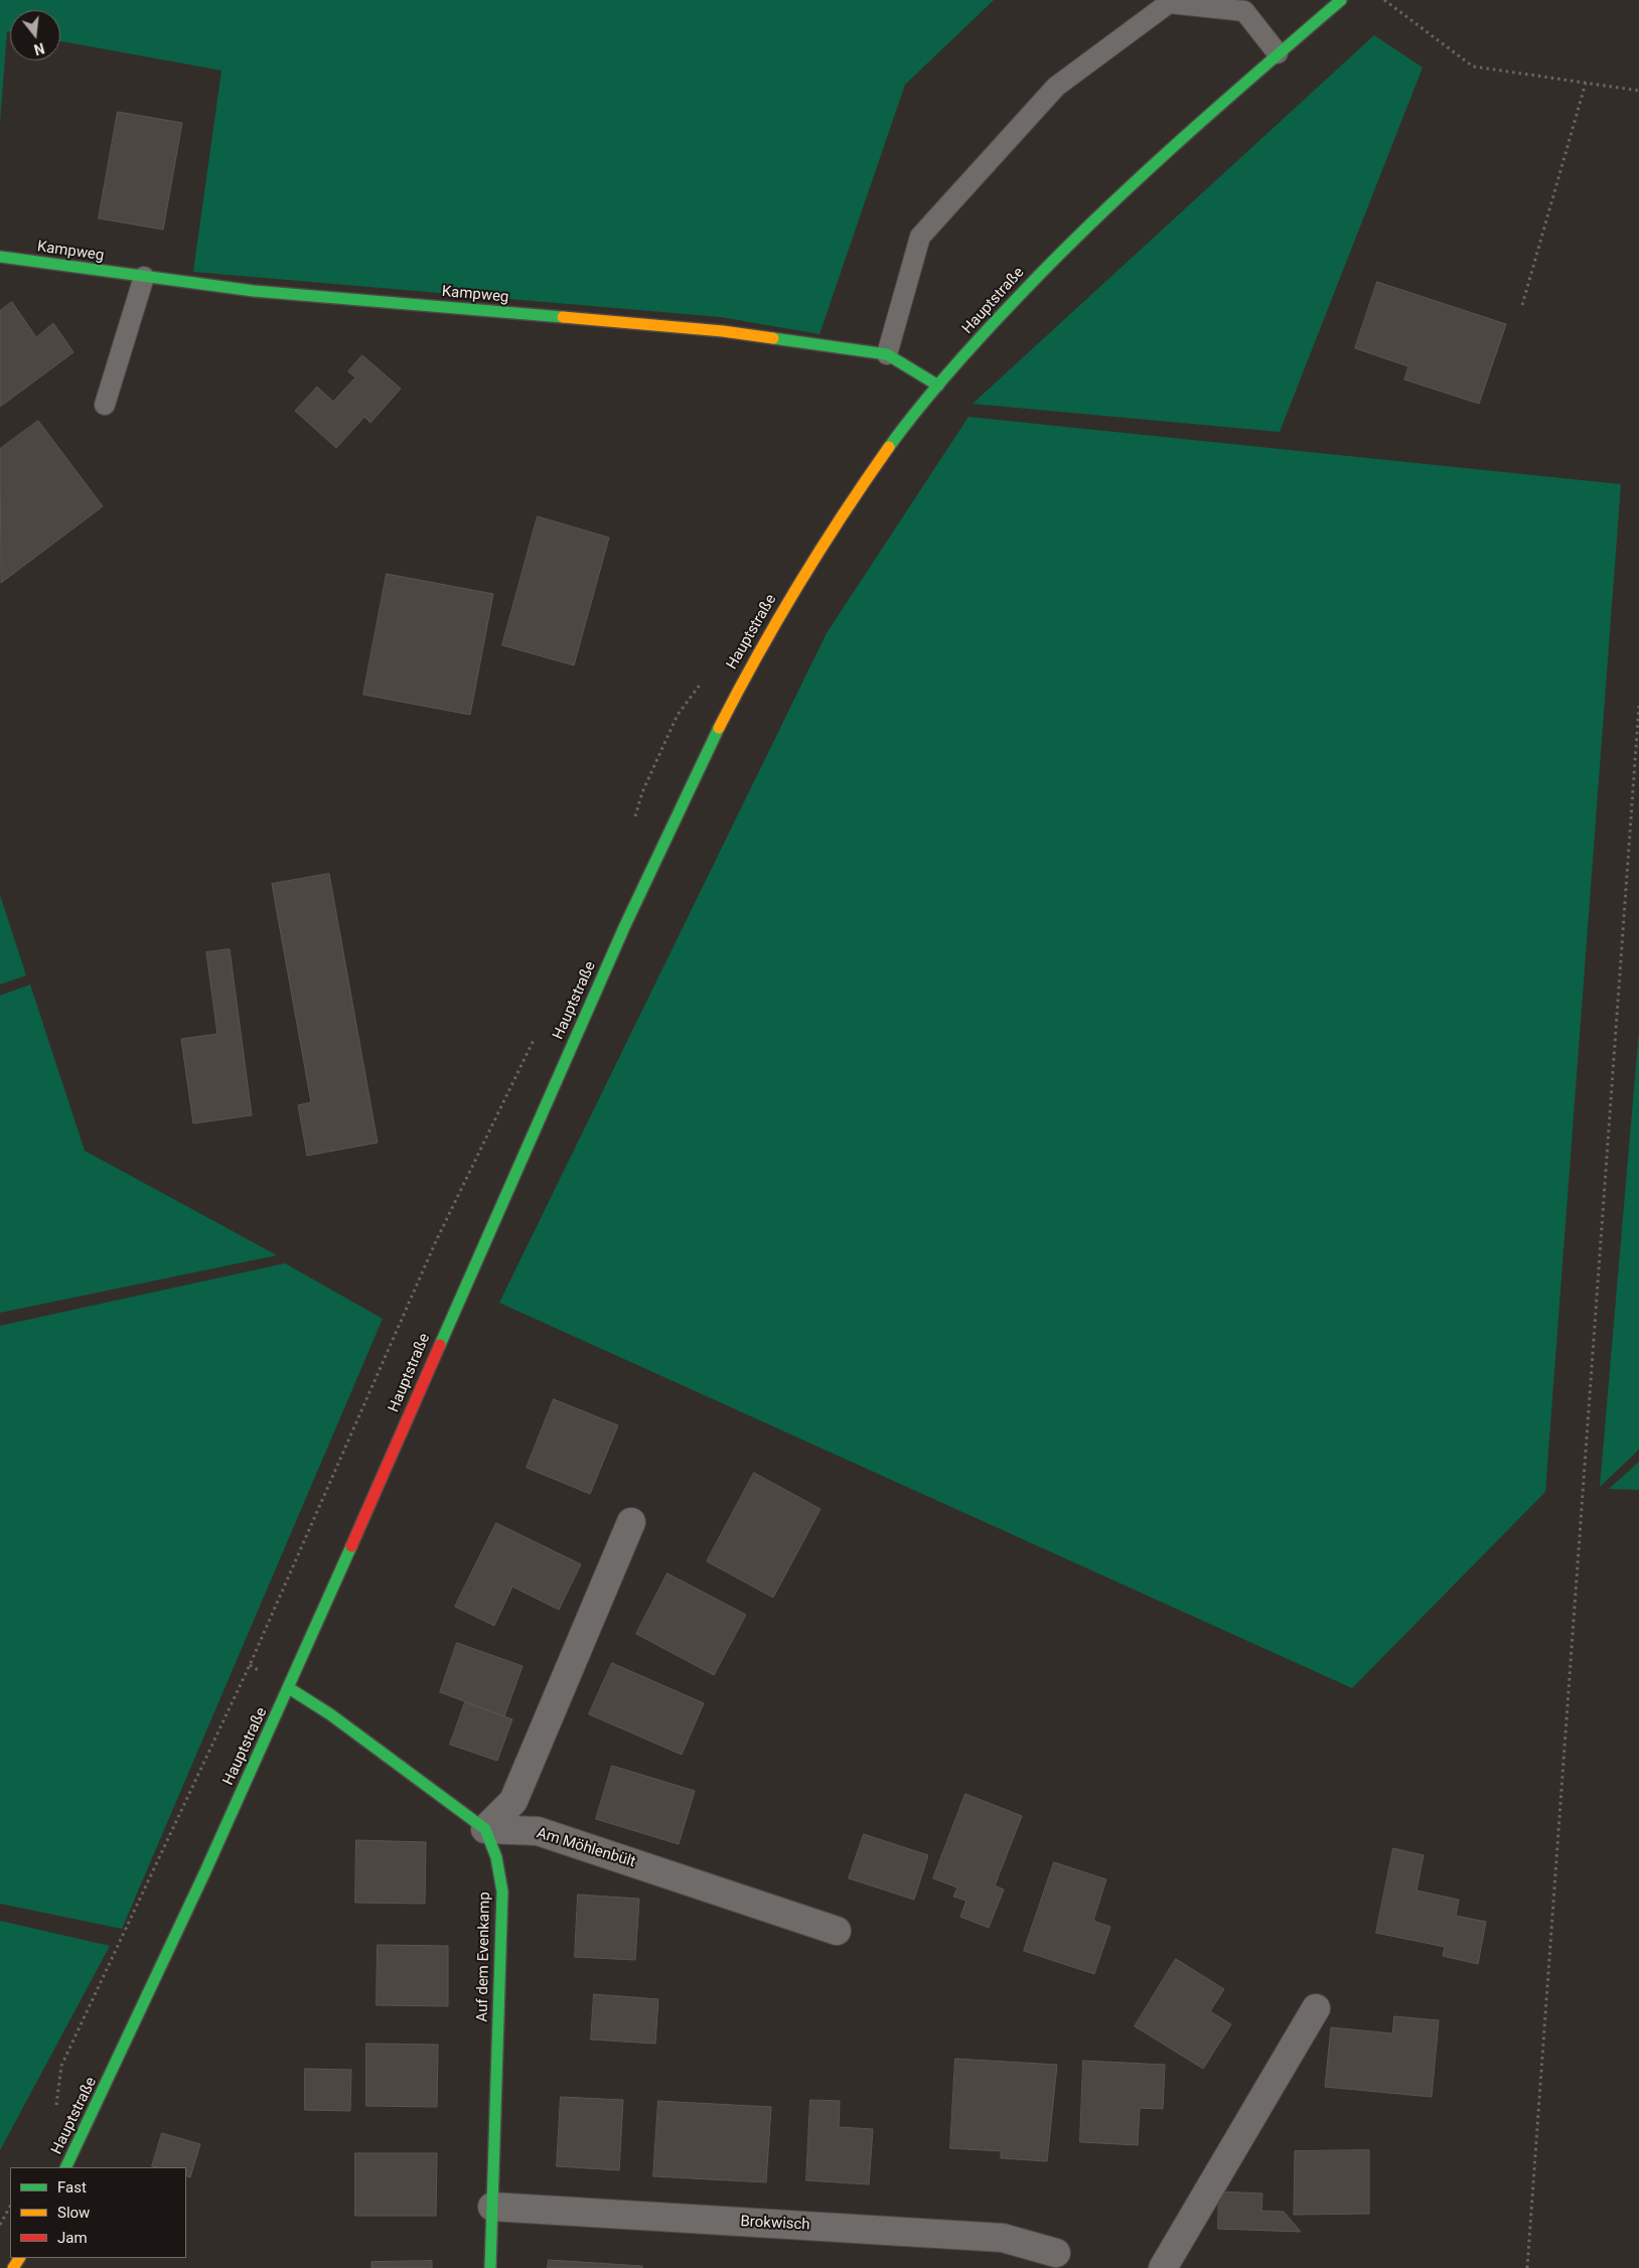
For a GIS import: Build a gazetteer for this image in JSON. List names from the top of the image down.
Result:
{
  "streets": {
    "main road": ["Kampweg", "Hauptstraße", "Auf dem Evenkamp"],
    "street": ["Am Möhlenbült", "Brokwisch"]
  },
  "crossings": [
    ["Kampweg", "Hauptstraße"],
    ["Am Möhlenbült", "Auf dem Evenkamp"],
    ["Auf dem Evenkamp", "Brokwisch"]
  ],
  "legend": ["Fast", "Slow", "Jam"],
  "north": "bottom"
}
